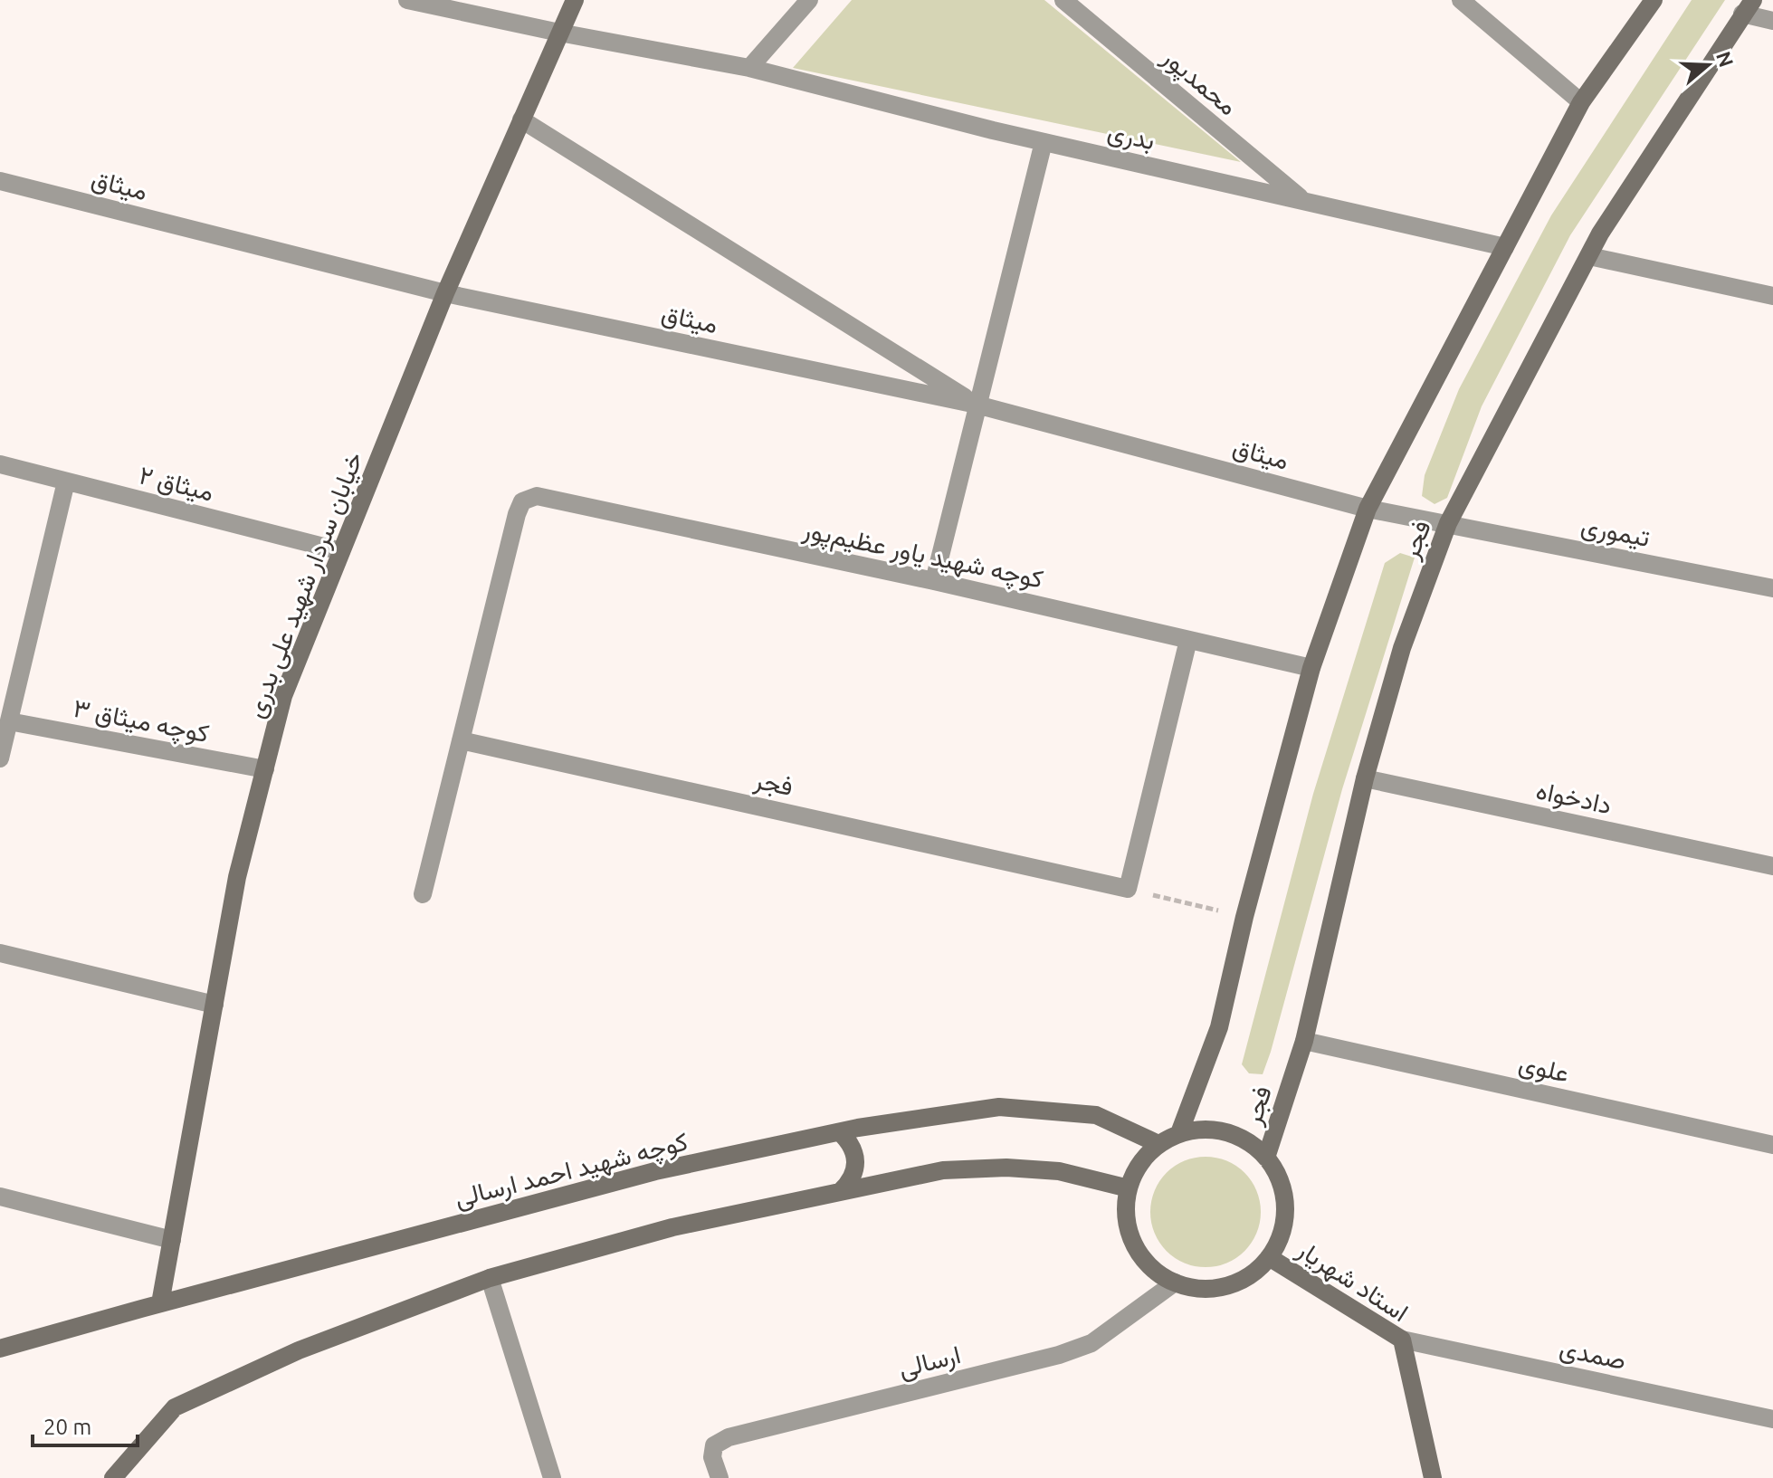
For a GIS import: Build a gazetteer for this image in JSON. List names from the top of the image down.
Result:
{
  "streets": {
    "street": [
      "محمدپور",
      "بدری",
      "میثاق",
      "میثاق ۲",
      "تیموری",
      "فجر",
      "کوچه شهید یاور عظیم‌پور",
      "خیابان سردار شهید علی بدری",
      "کوچه میثاق ۳",
      "دادخواه",
      "علوی",
      "کوچه شهید احمد ارسالی",
      "استاد شهریار",
      "صمدی",
      "ارسالی"
    ]
  },
  "crossings": [
    ["محمدپور", "بدری"],
    ["بدری", "خیابان سردار شهید علی بدری"],
    ["میثاق", "تیموری"],
    ["میثاق", "فجر"],
    ["میثاق", "خیابان سردار شهید علی بدری"],
    ["میثاق ۲", "خیابان سردار شهید علی بدری"],
    ["تیموری", "فجر"],
    ["فجر", "کوچه شهید یاور عظیم‌پور"],
    ["فجر", "دادخواه"],
    ["فجر", "علوی"],
    ["فجر", "کوچه شهید احمد ارسالی"],
    ["فجر", "استاد شهریار"],
    ["فجر", "ارسالی"],
    ["خیابان سردار شهید علی بدری", "کوچه میثاق ۳"],
    ["خیابان سردار شهید علی بدری", "کوچه شهید احمد ارسالی"],
    ["کوچه شهید احمد ارسالی", "استاد شهریار"],
    ["کوچه شهید احمد ارسالی", "ارسالی"],
    ["استاد شهریار", "صمدی"],
    ["استاد شهریار", "ارسالی"]
  ],
  "scale_bar": "20 m",
  "north": "right"
}
